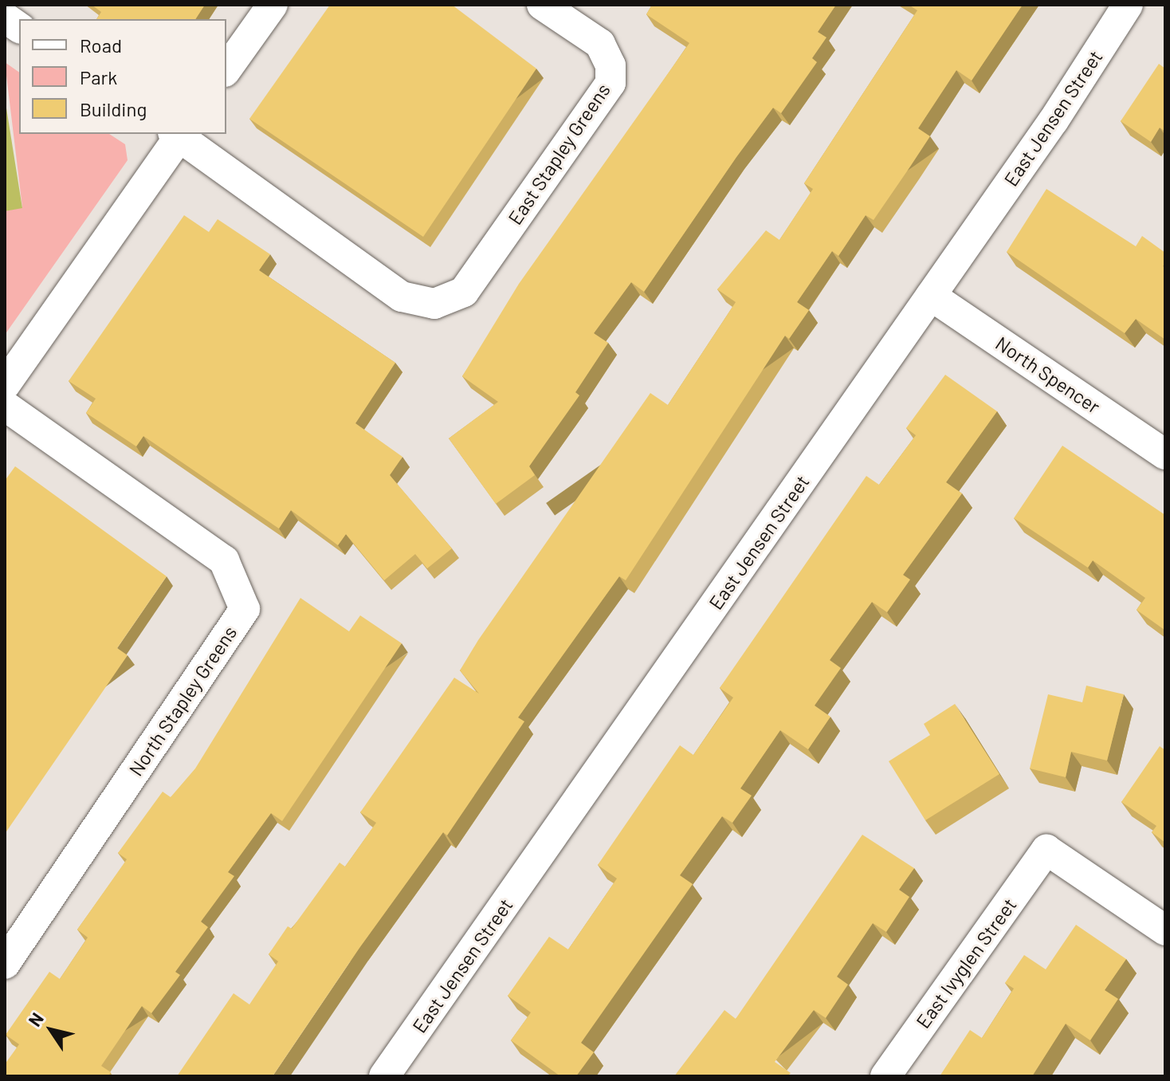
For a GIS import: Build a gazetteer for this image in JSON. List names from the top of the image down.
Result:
{
  "streets": {
    "street": [
      "East Jensen Street",
      "East Stapley Greens",
      "North Spencer",
      "North Stapley Greens",
      "East Ivyglen Street"
    ]
  },
  "crossings": [
    ["East Jensen Street", "North Spencer"]
  ],
  "legend": ["Road", "Park", "Building"],
  "north": "top left"
}
